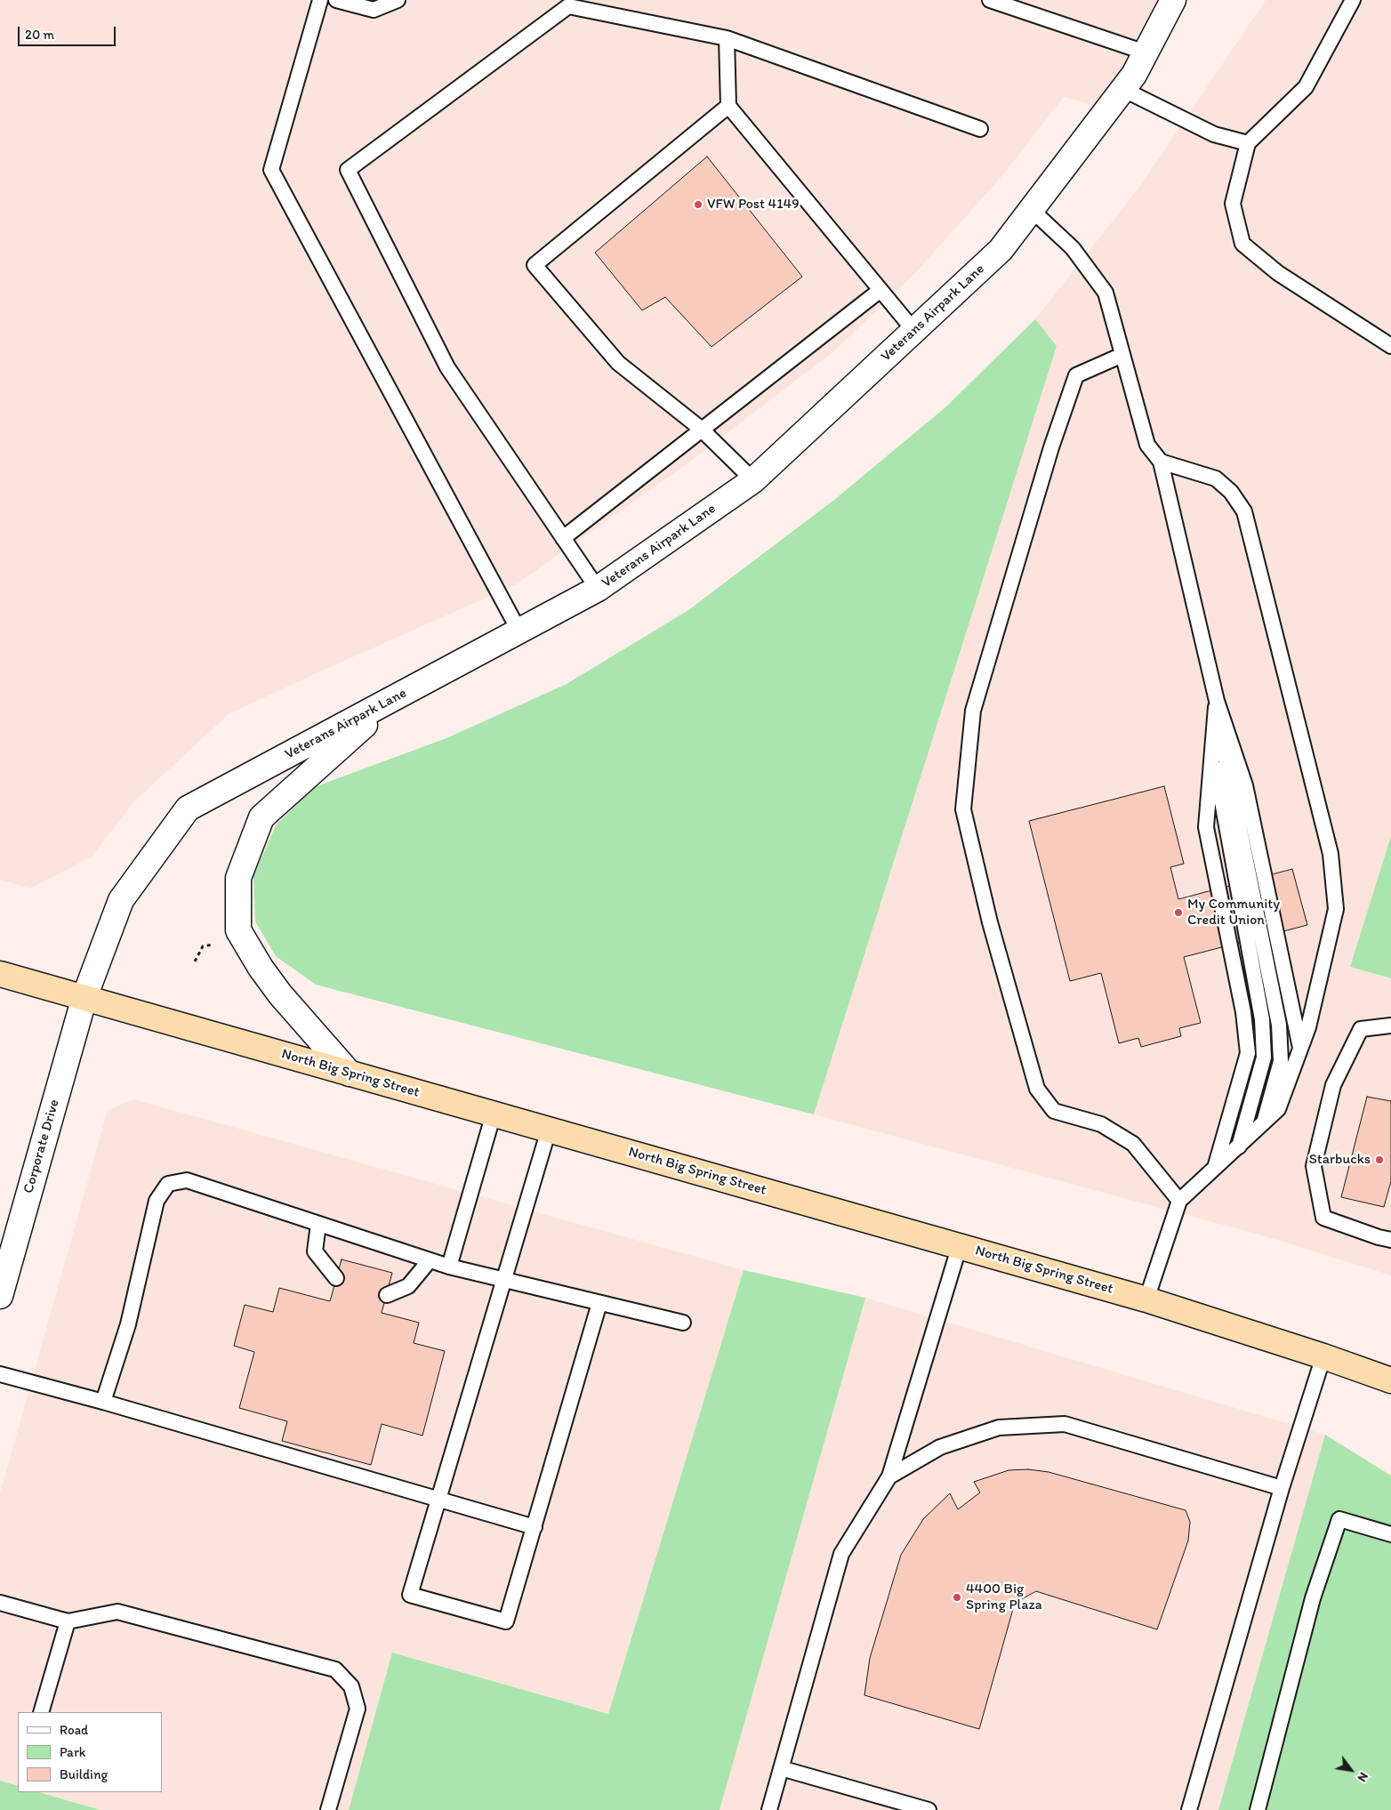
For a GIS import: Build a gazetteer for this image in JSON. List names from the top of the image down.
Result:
{
  "streets": {
    "highway": ["North Big Spring Street"],
    "street": ["Veterans Airpark Lane", "Corporate Drive"]
  },
  "crossings": [
    ["Veterans Airpark Lane", "North Big Spring Street"],
    ["Veterans Airpark Lane", "Corporate Drive"],
    ["North Big Spring Street", "Corporate Drive"]
  ],
  "places": [
    "VFW Post 4149",
    "My Community Credit Union",
    "Starbucks",
    "4400 Big Spring Plaza"
  ],
  "legend": ["Road", "Park", "Building"],
  "scale_bar": "20 m",
  "north": "bottom right"
}
